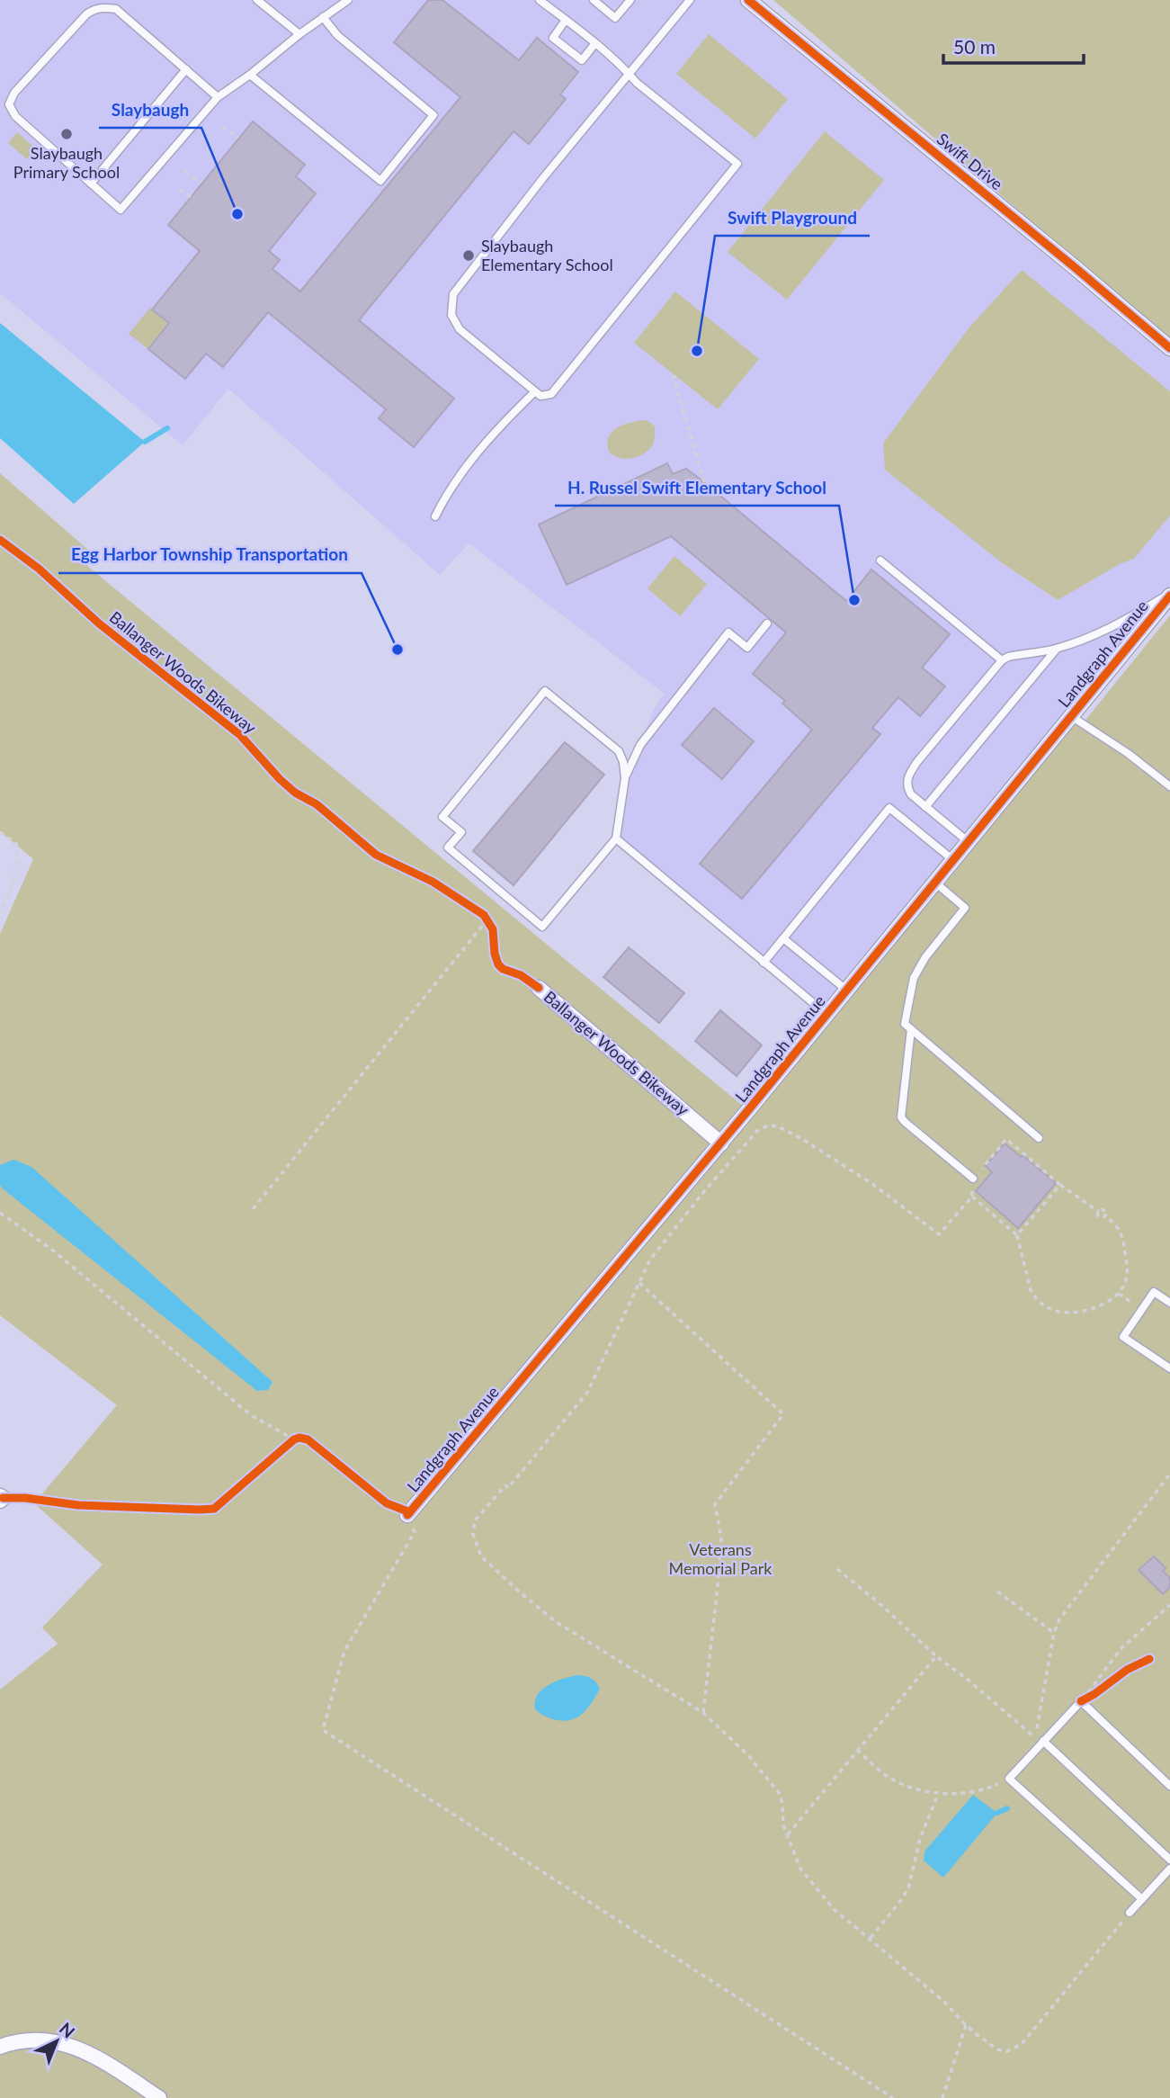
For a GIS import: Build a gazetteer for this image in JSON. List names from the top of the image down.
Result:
{
  "streets": {
    "street": ["Swift Drive", "Landgraph Avenue", "Ballanger Woods Bikeway"]
  },
  "crossings": [
    ["Landgraph Avenue", "Ballanger Woods Bikeway"]
  ],
  "parks": ["Veterans Memorial Park"],
  "places": [
    "Slaybaugh Primary School",
    "Slaybaugh",
    "Slaybaugh Elementary School",
    "Swift Playground",
    "H. Russel Swift Elementary School",
    "Egg Harbor Township Transportation"
  ],
  "scale_bar": "50 m",
  "north": "top right"
}
